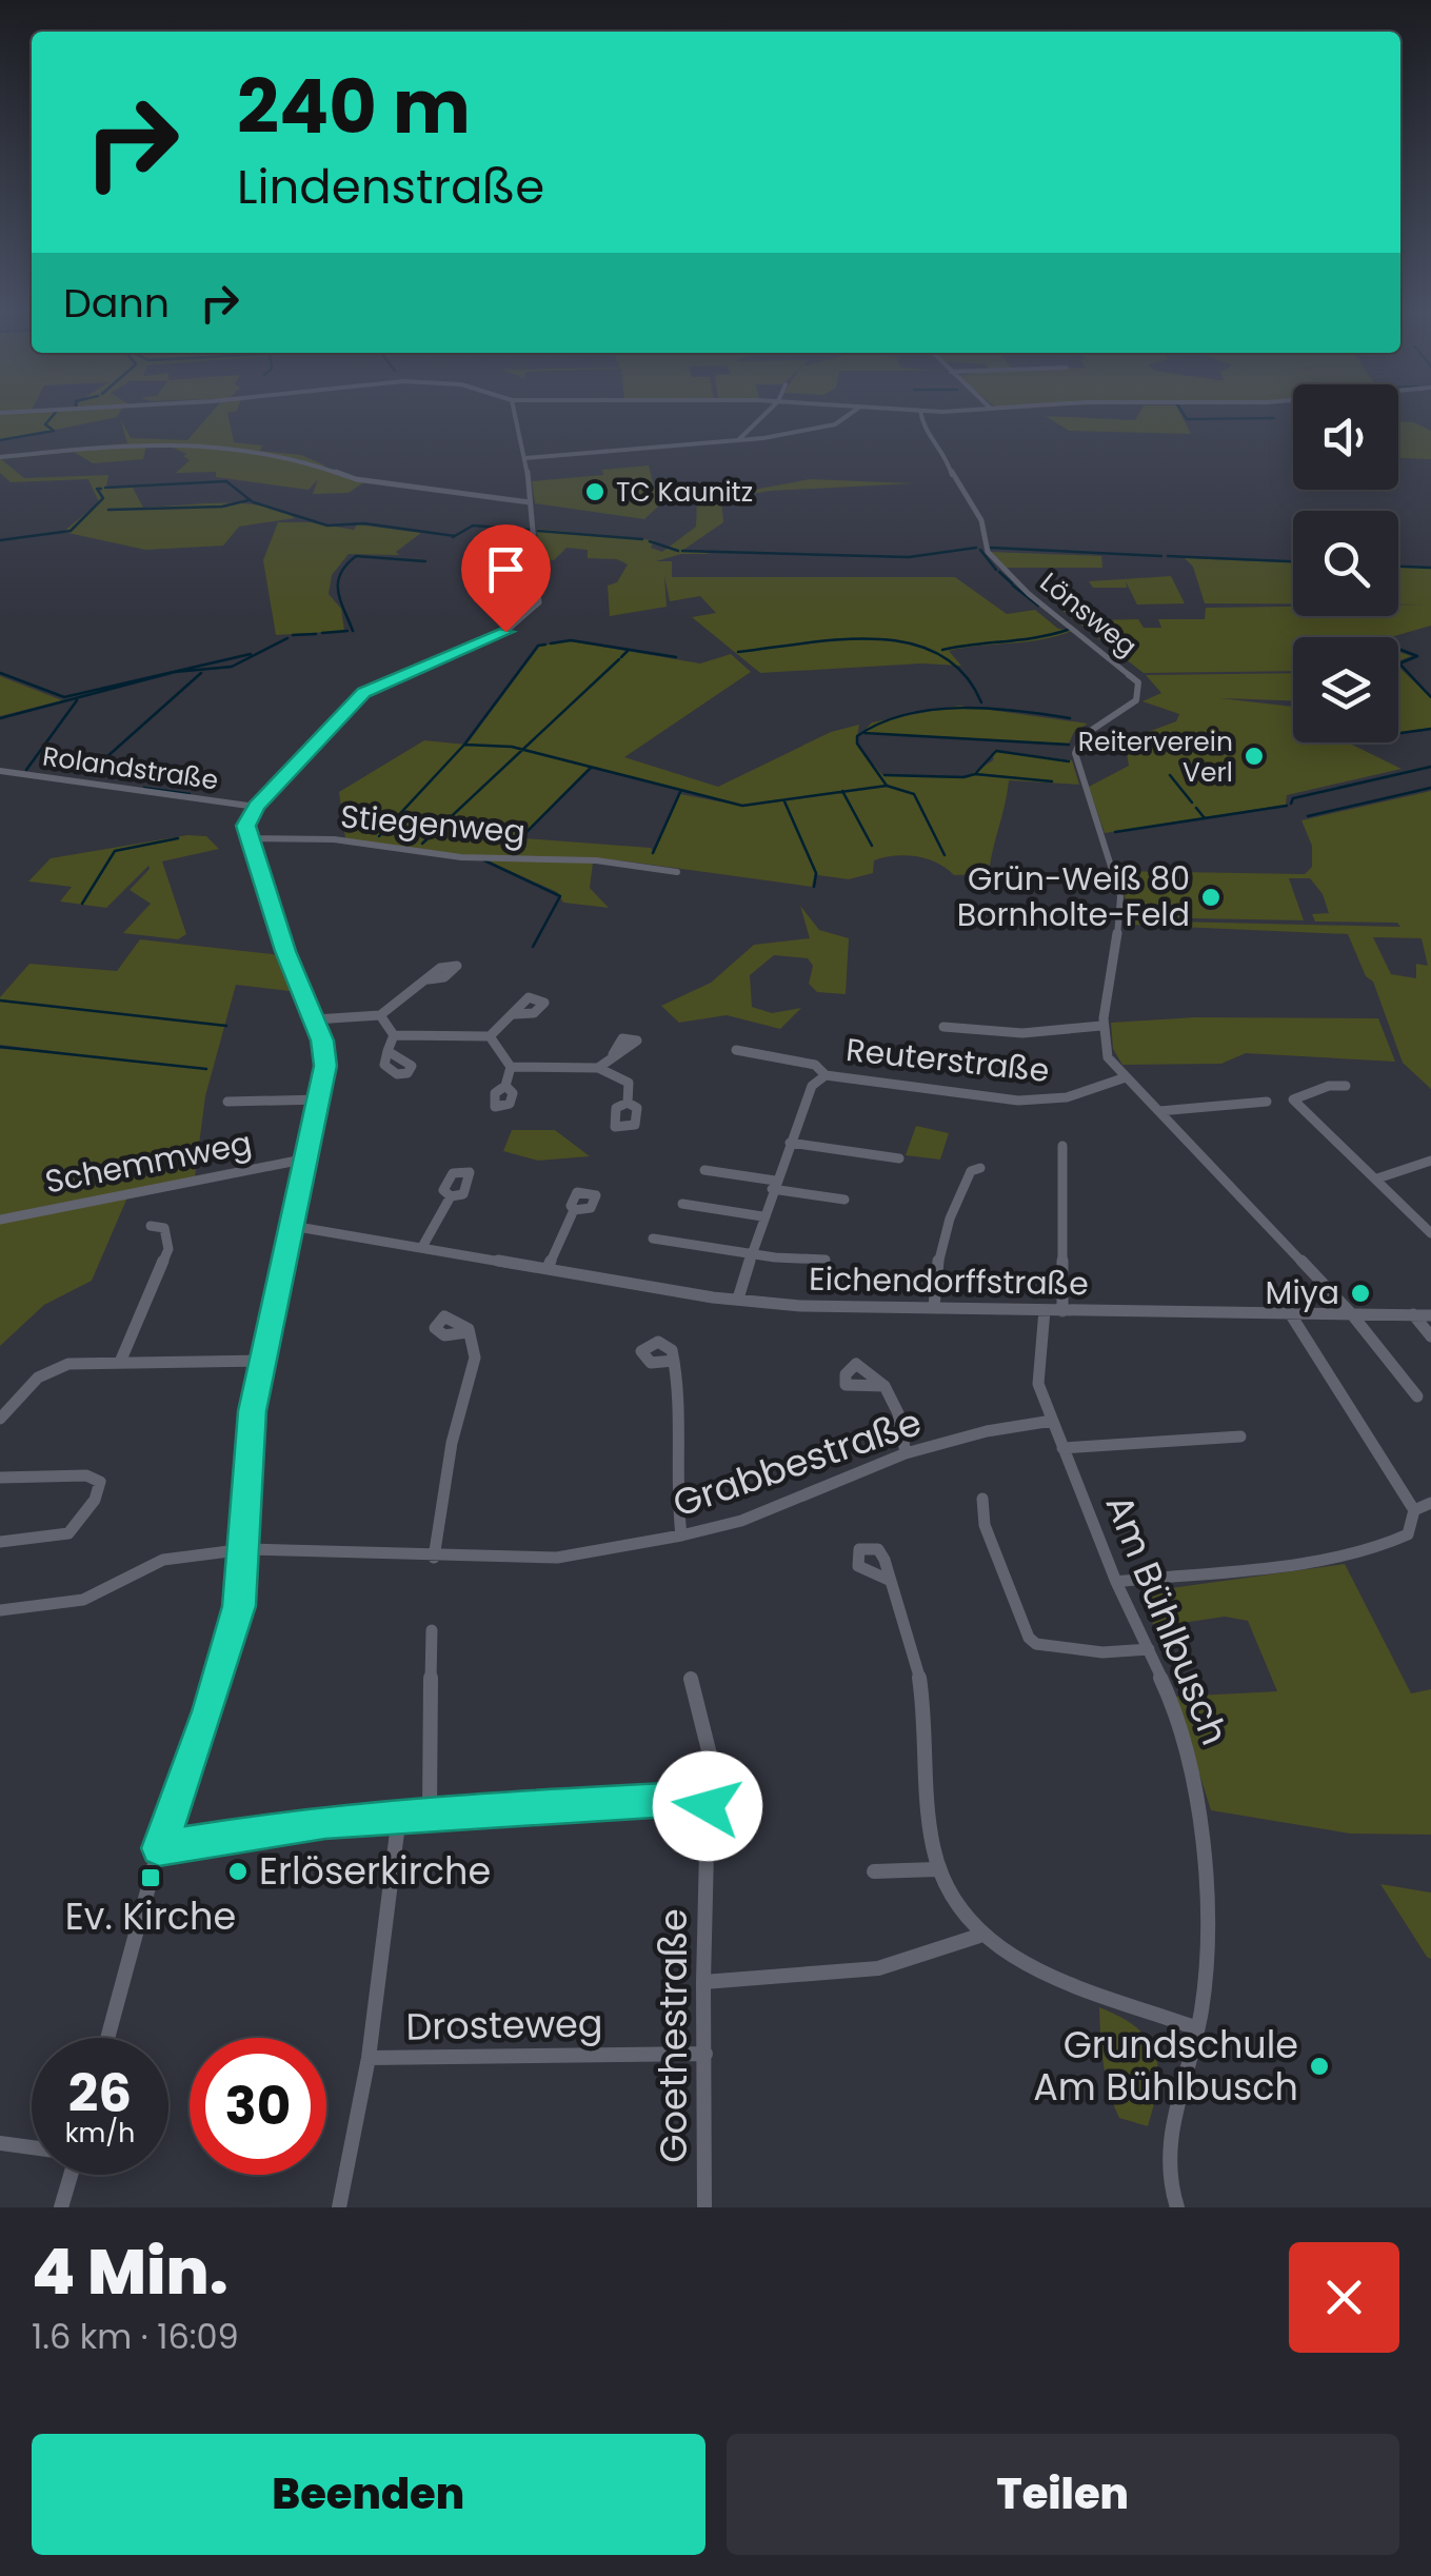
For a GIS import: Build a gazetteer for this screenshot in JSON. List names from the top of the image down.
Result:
{
  "streets": {
    "street": [
      "Lönsweg",
      "Rolandstraße",
      "Stiegenweg",
      "Reuterstraße",
      "Schemmweg",
      "Eichendorffstraße",
      "Grabbestraße",
      "Am Bühlbusch",
      "Drosteweg",
      "Goethestraße"
    ]
  },
  "crossings": [
    ["Reuterstraße", "Eichendorffstraße"],
    ["Eichendorffstraße", "Am Bühlbusch"],
    ["Grabbestraße", "Am Bühlbusch"],
    ["Drosteweg", "Goethestraße"]
  ],
  "places": {
    "other": [
      "TC Kaunitz",
      "Reiterverein Verl",
      "Grün-Weiß 80 Bornholte-Feld",
      "Miya",
      "Erlöserkirche",
      "Grundschule Am Bühlbusch"
    ],
    "transit": ["Ev. Kirche"]
  },
  "page": {
    "turn": ["240 m", "Lindenstraße"],
    "then": "Dann",
    "speed": "26 km/h",
    "limit": "30",
    "heading": ["4 Min.", "1.6 km · 16:09"],
    "buttons": ["Beenden", "Teilen"]
  }
}
